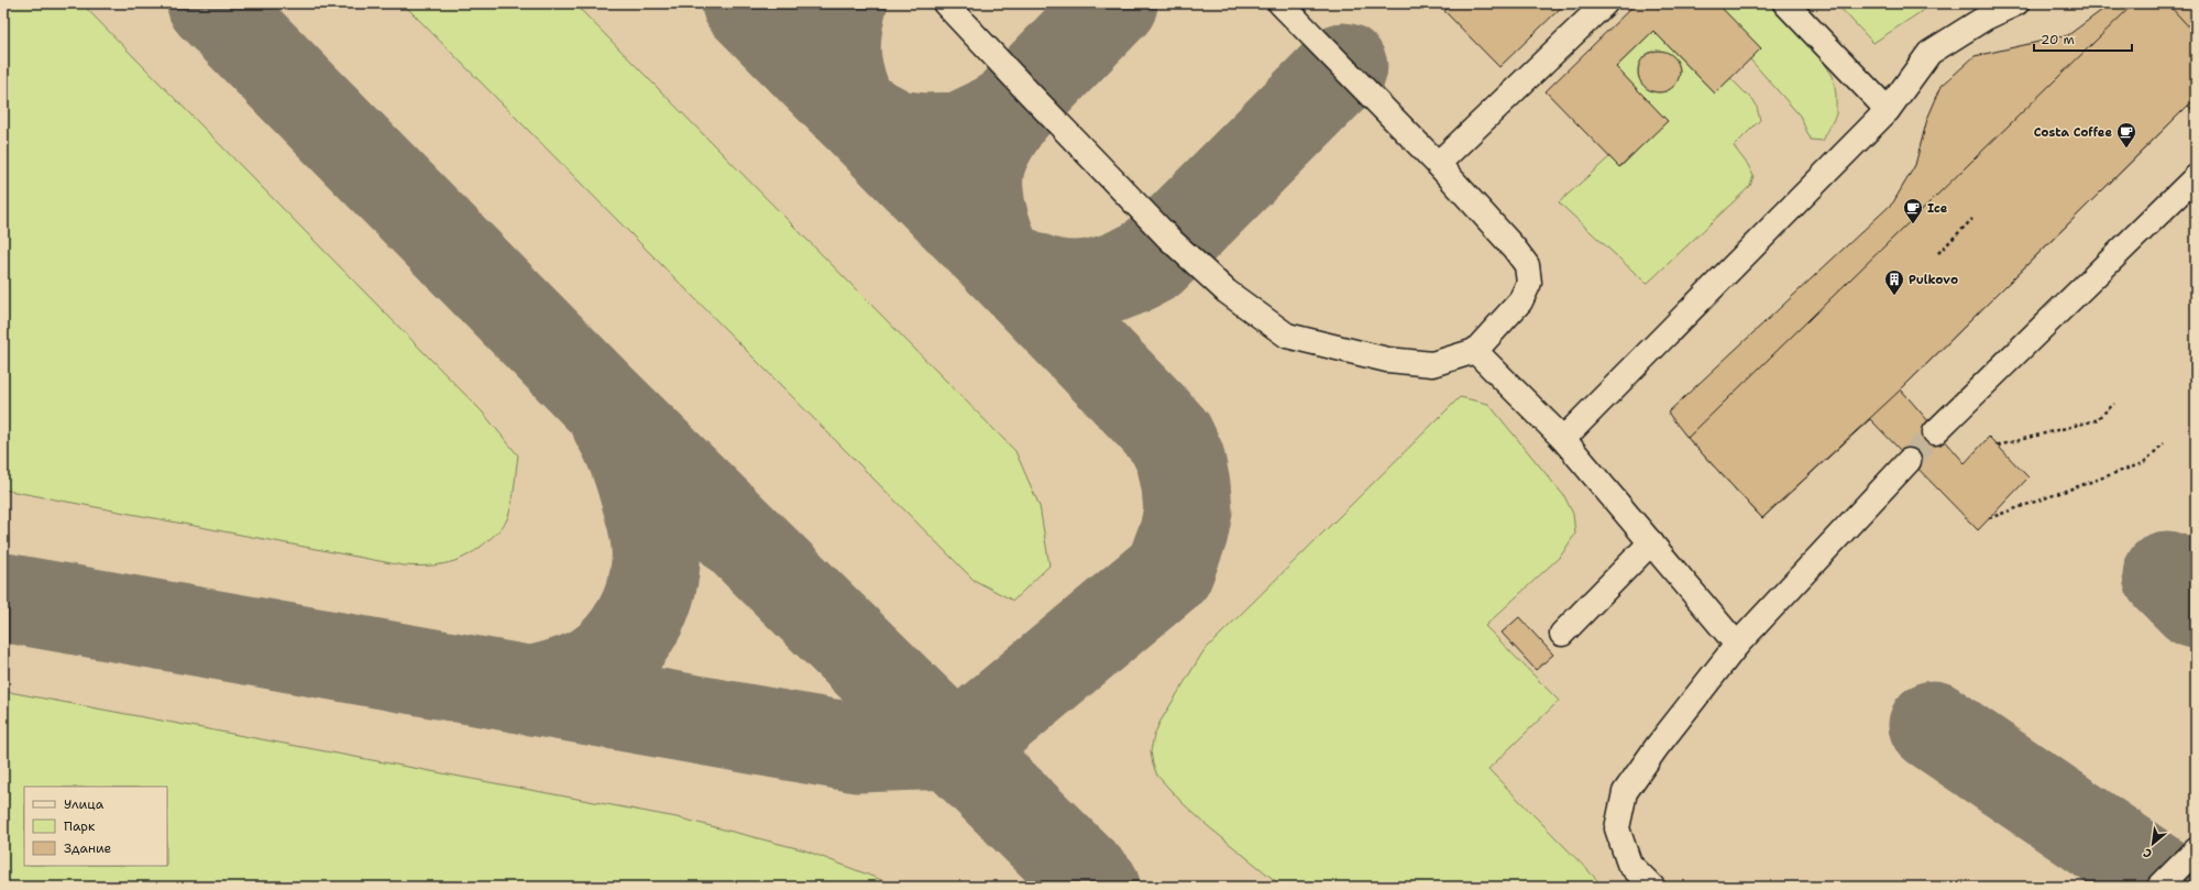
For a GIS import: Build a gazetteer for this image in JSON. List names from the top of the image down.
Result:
{
  "places": {
    "cafe": ["Costa Coffee", "Ice"],
    "building": ["Pulkovo"]
  },
  "legend": ["Улица", "Парк", "Здание"],
  "scale_bar": "20 m",
  "north": "bottom left"
}
